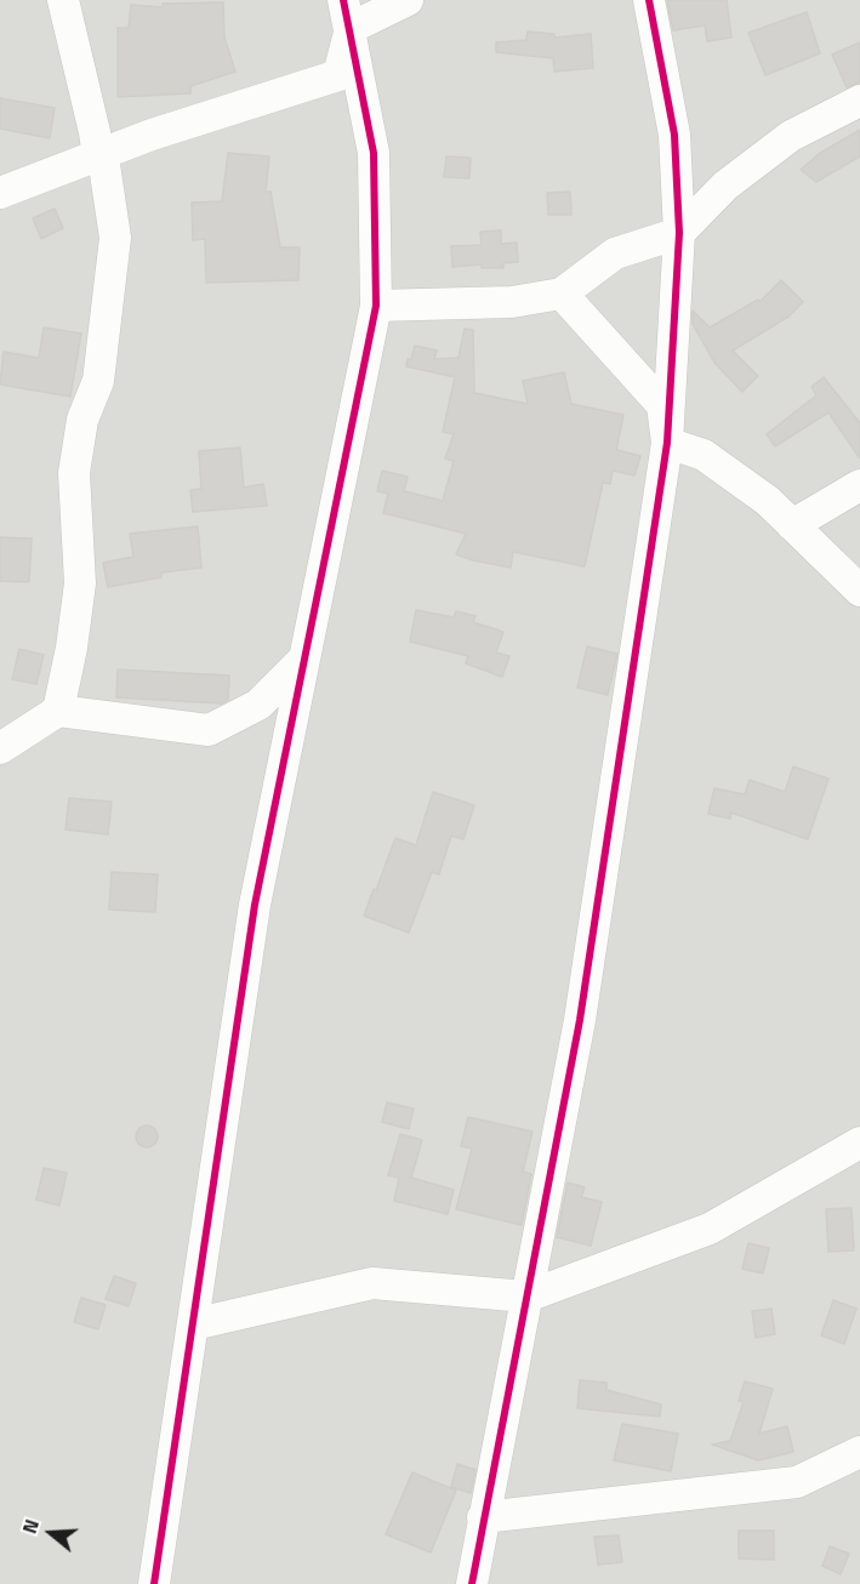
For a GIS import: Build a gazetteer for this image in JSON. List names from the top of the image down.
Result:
{
  "north": "left"
}
